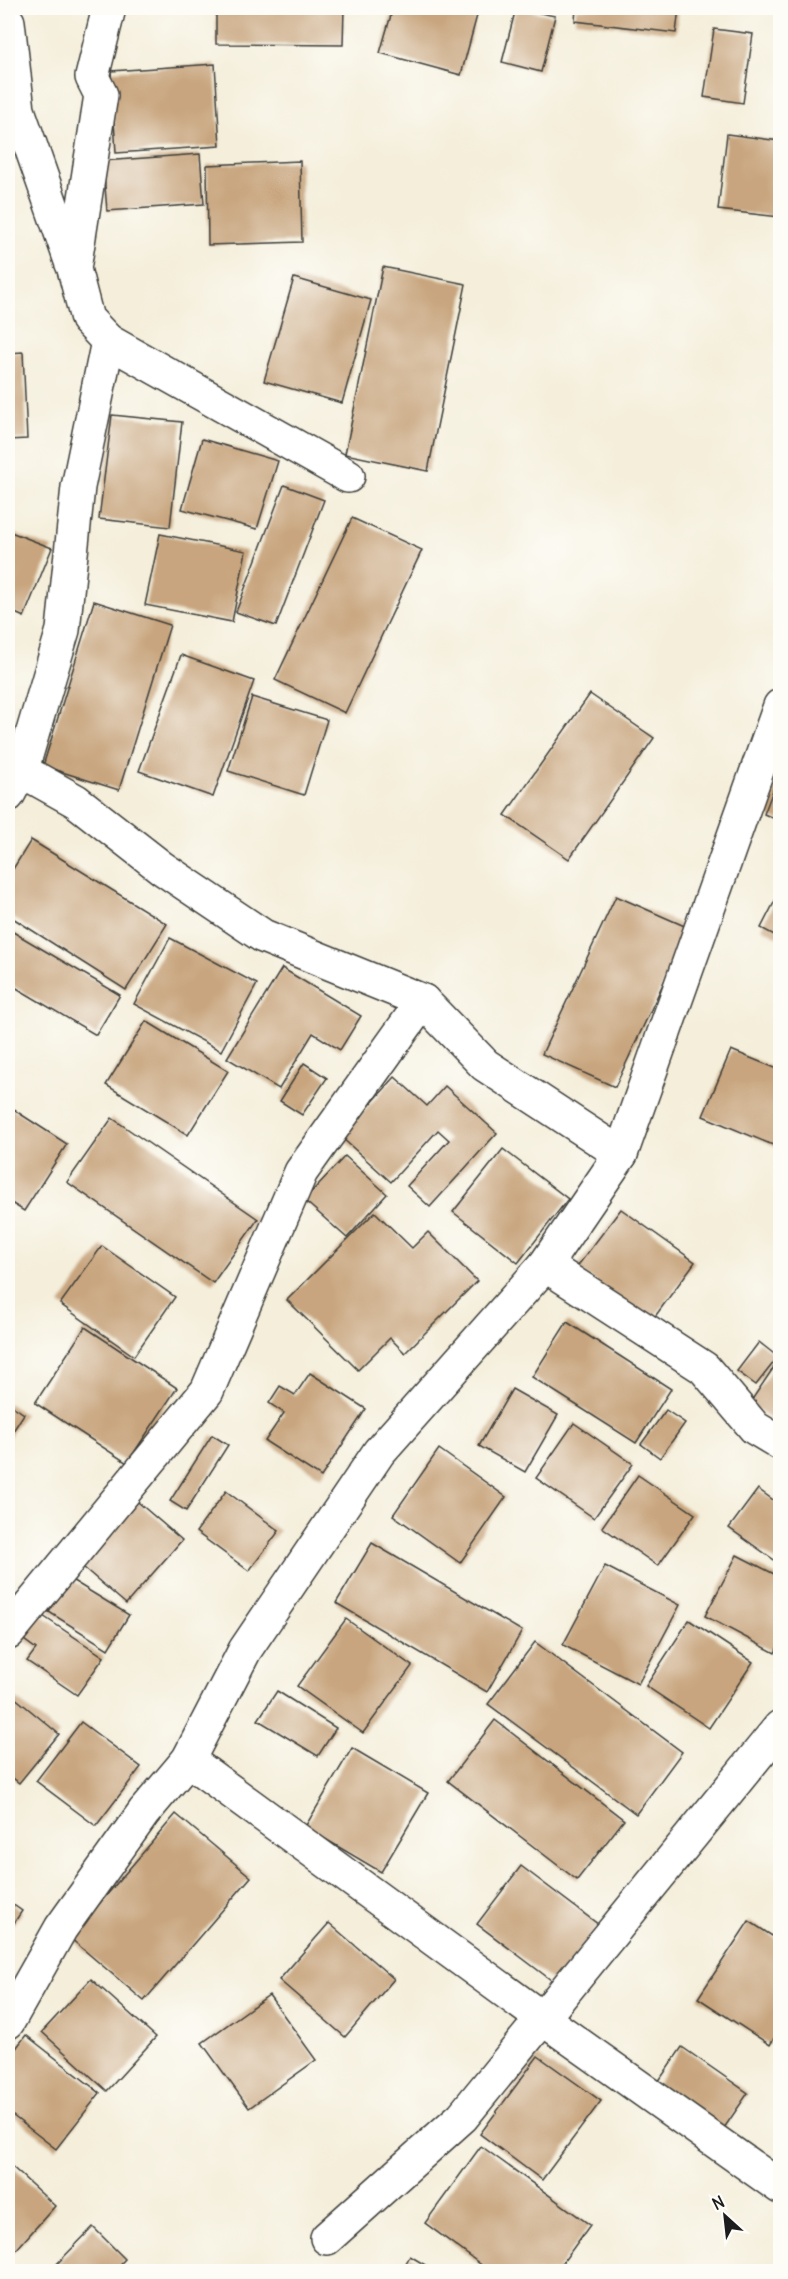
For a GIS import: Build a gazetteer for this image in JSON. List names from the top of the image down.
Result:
{
  "north": "top left"
}
